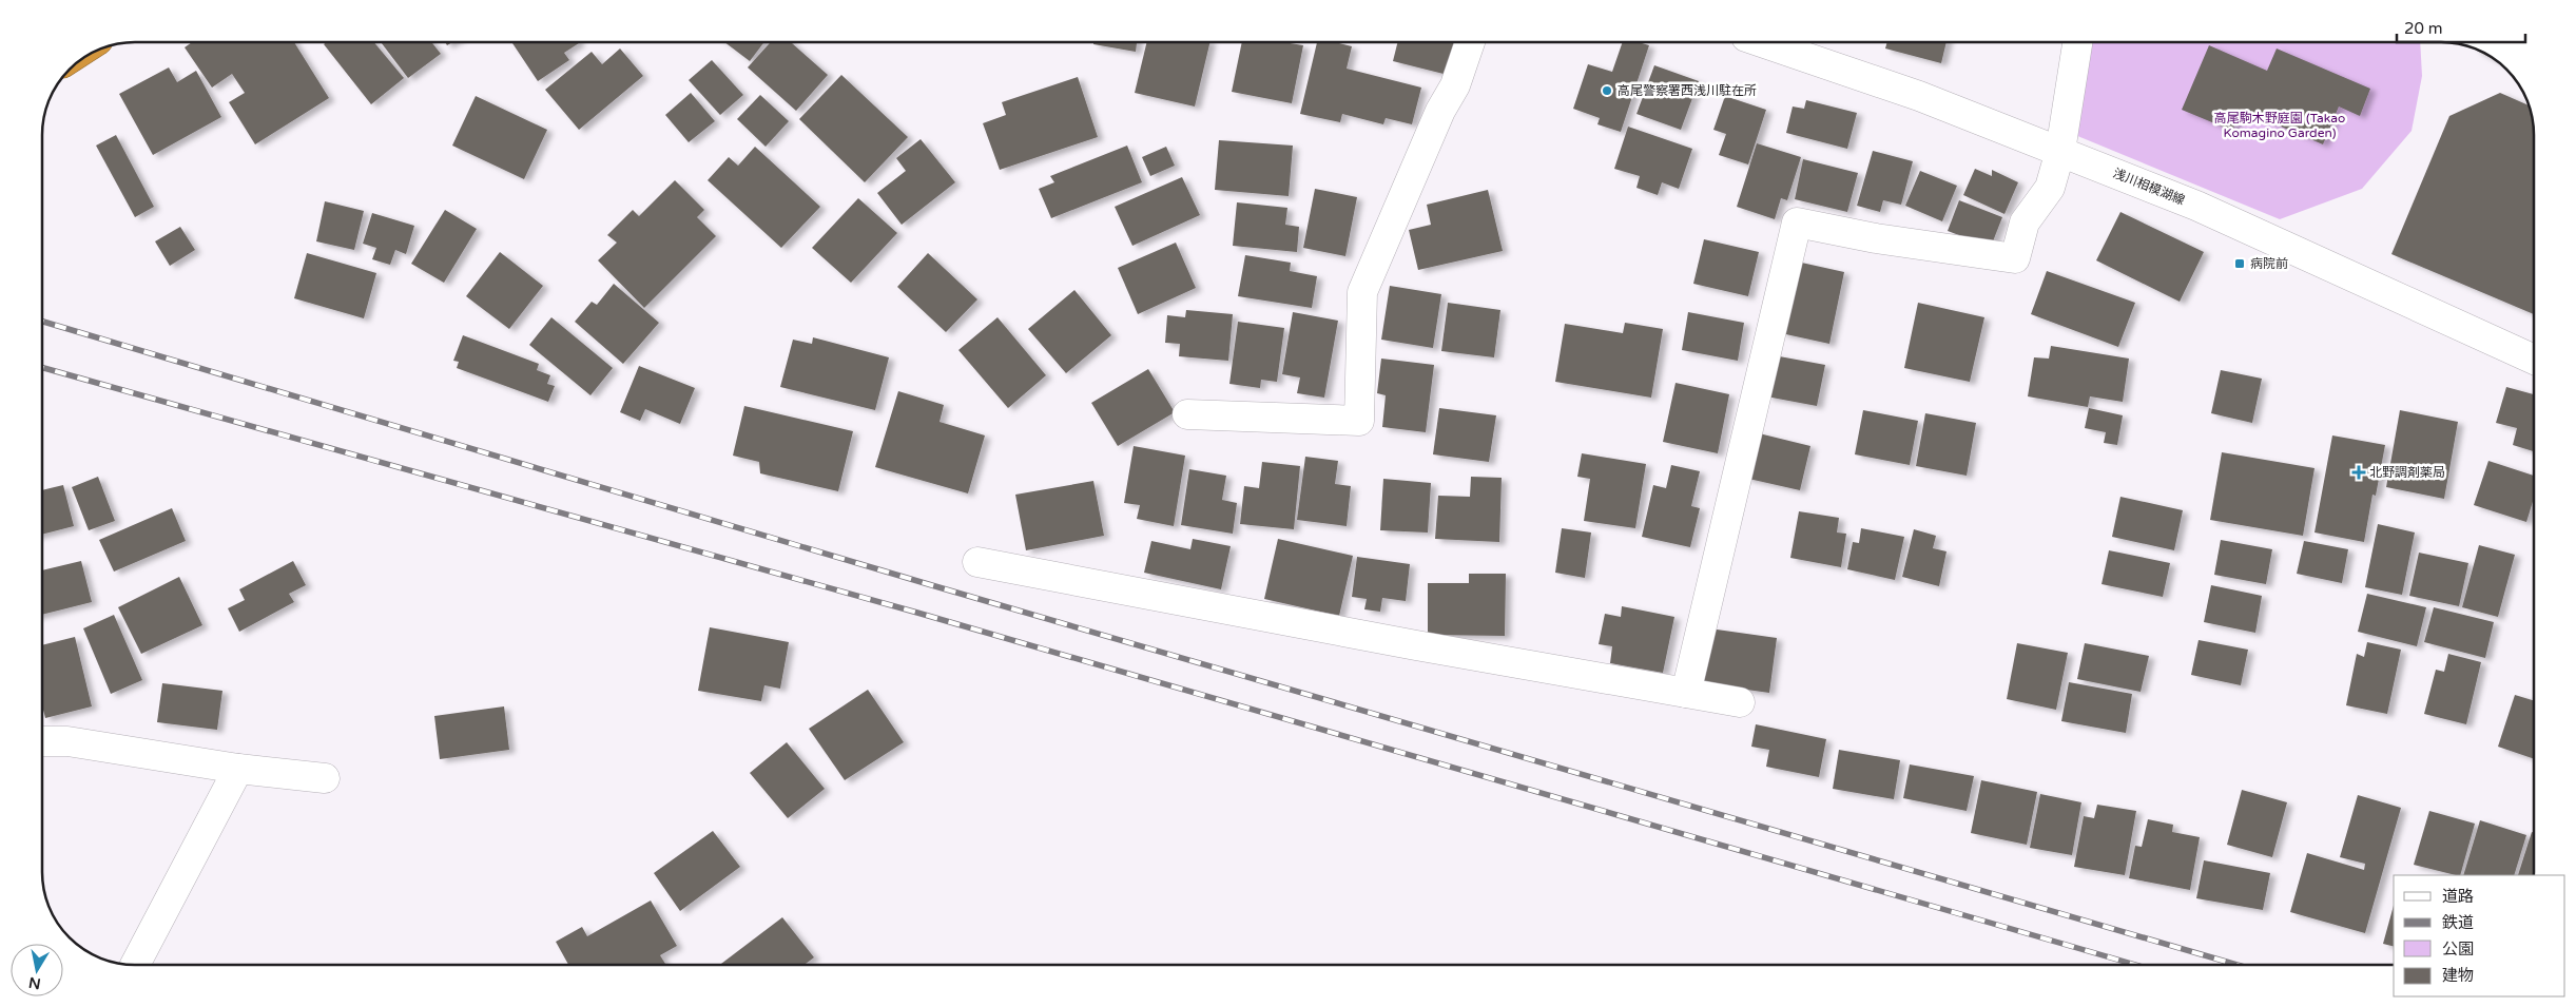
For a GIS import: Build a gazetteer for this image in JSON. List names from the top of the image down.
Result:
{
  "streets": {
    "street": ["浅川相模湖線"]
  },
  "parks": ["高尾駒木野庭園 (Takao Komagino Garden)"],
  "places": {
    "other": ["高尾警察署西浅川駐在所"],
    "transit": ["病院前"],
    "health": ["北野調剤薬局"]
  },
  "legend": [
    "道路",
    "鉄道",
    "公園",
    "建物"
  ],
  "scale_bar": "20 m",
  "north": "bottom"
}
